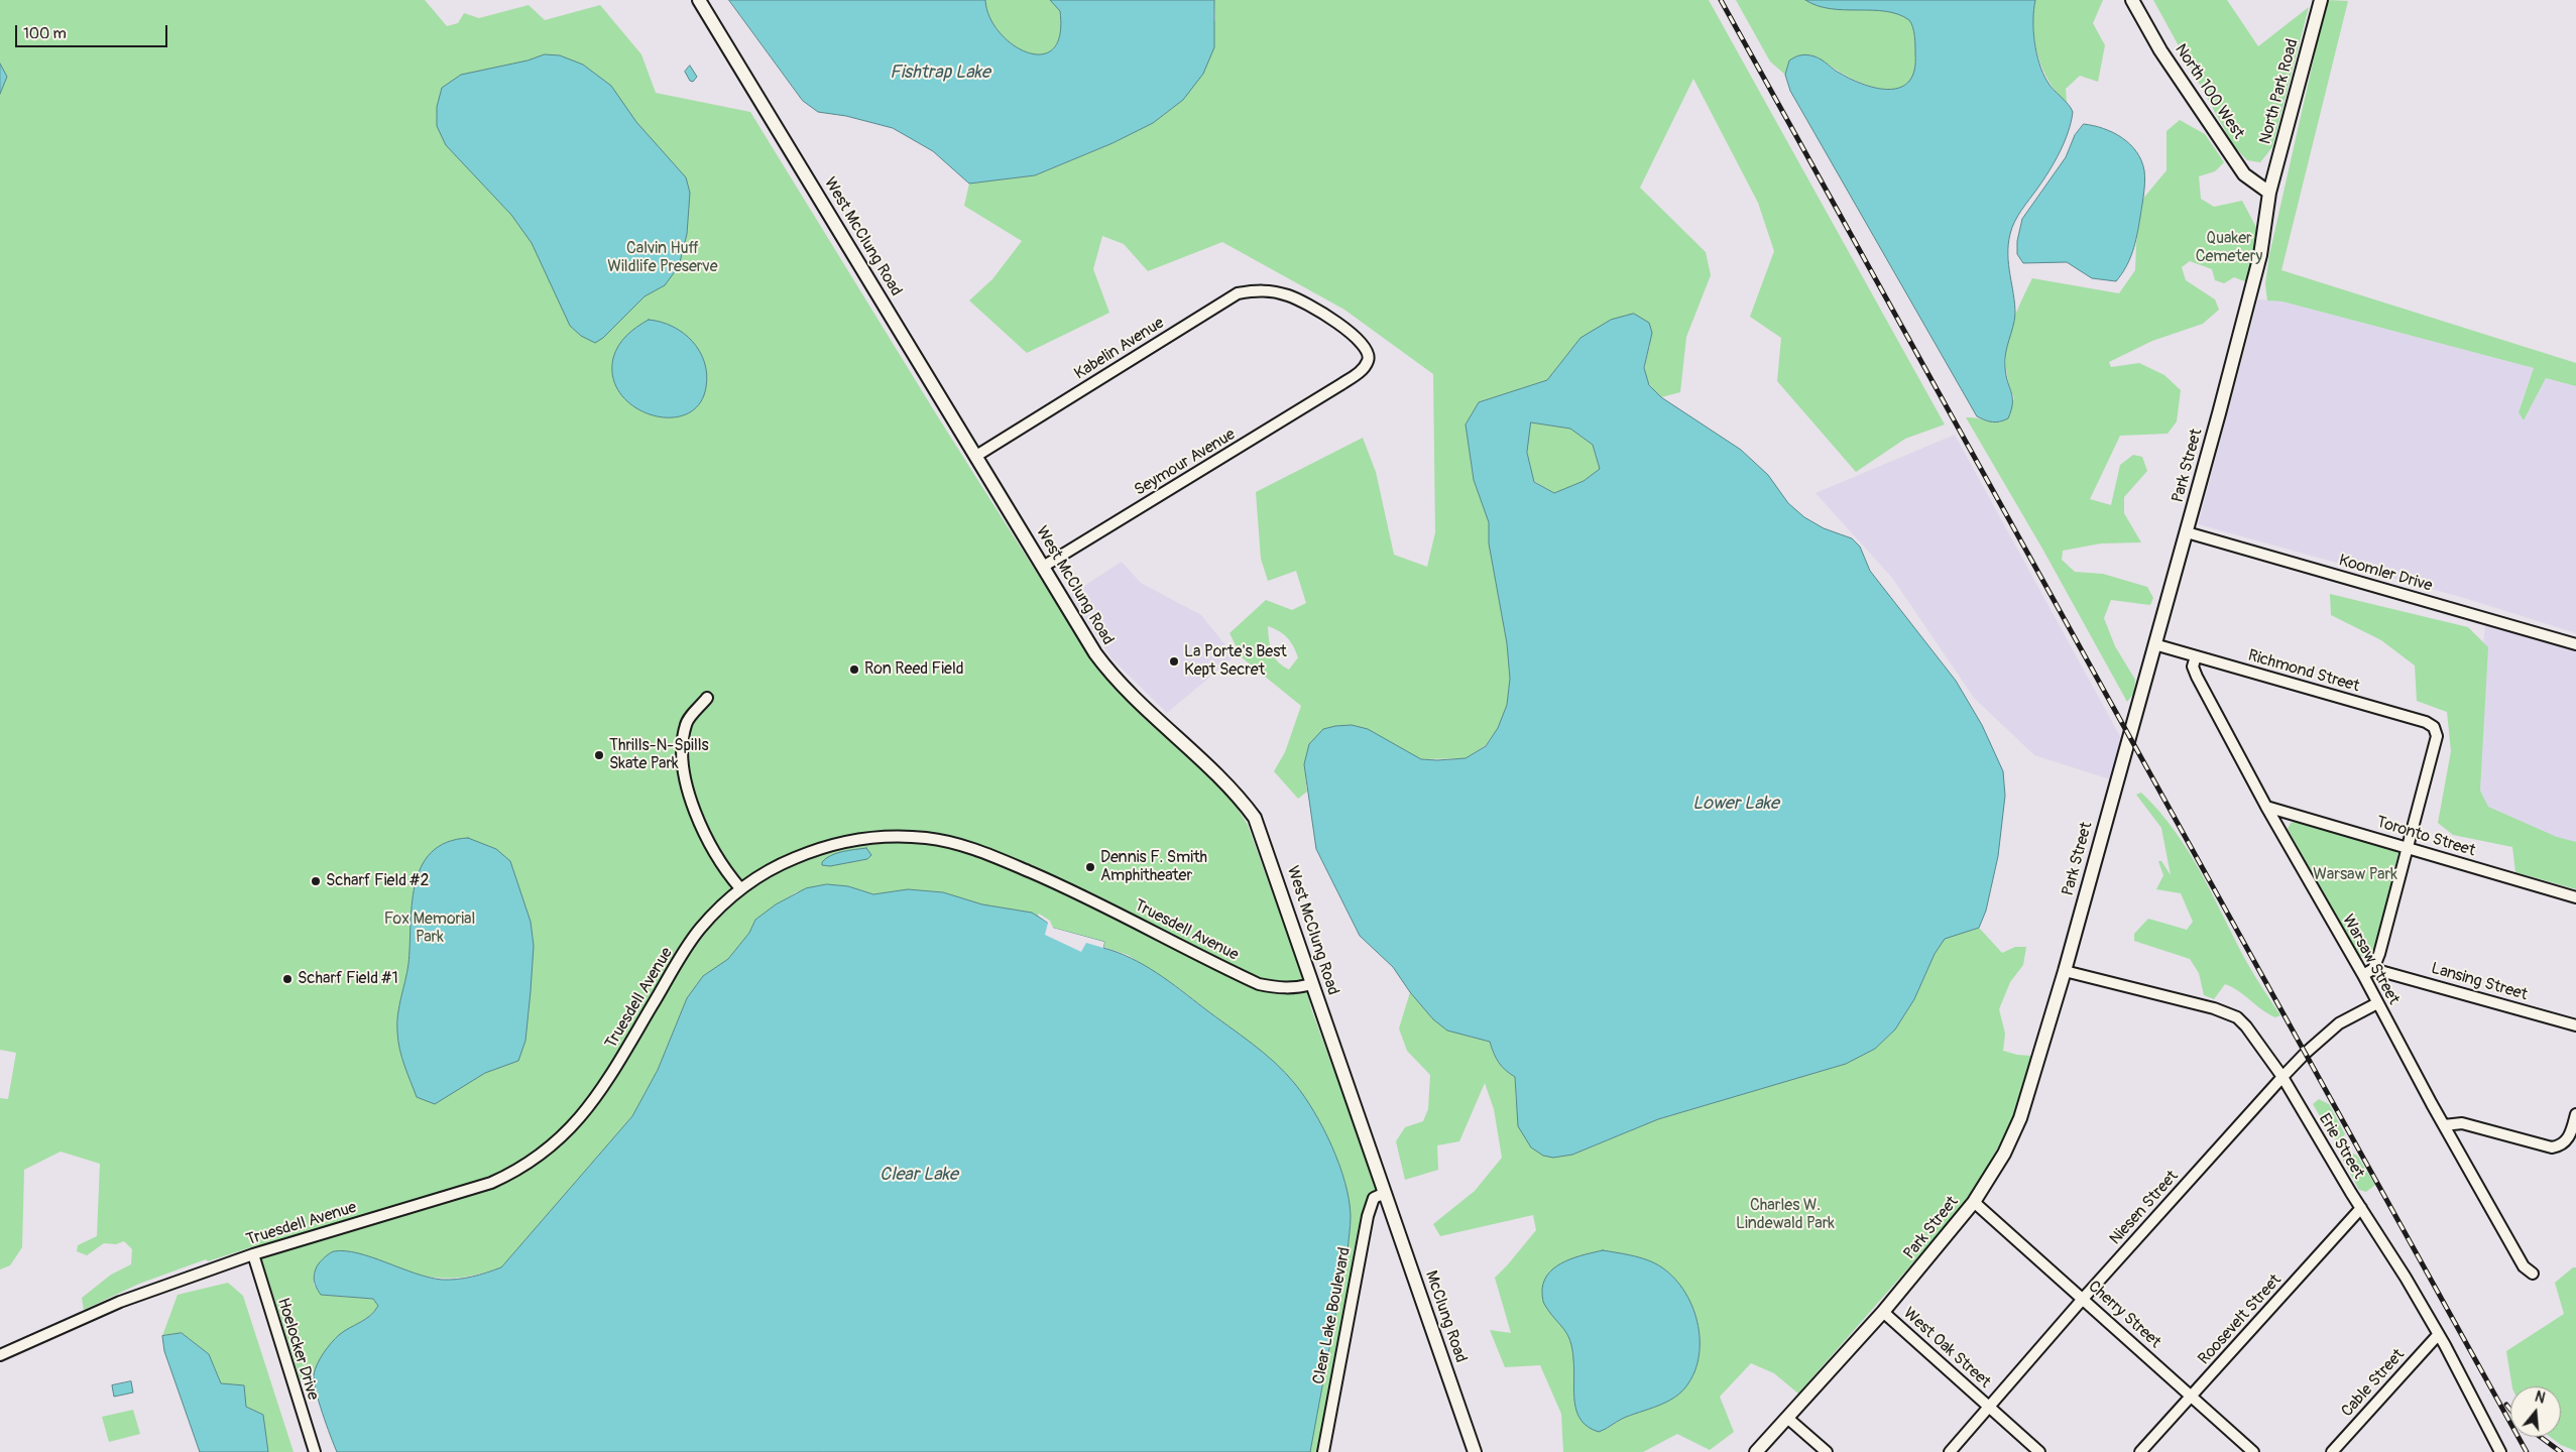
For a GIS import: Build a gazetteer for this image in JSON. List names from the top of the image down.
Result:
{
  "streets": {
    "street": [
      "North 100 West",
      "North Park Road",
      "West McClung Road",
      "Kabelin Avenue",
      "Seymour Avenue",
      "Park Street",
      "Koomler Drive",
      "Richmond Street",
      "Toronto Street",
      "Truesdell Avenue",
      "Warsaw Street",
      "Lansing Street",
      "Erie Street",
      "Niesen Street",
      "Cherry Street",
      "Clear Lake Boulevard",
      "McClung Road",
      "Roosevelt Street",
      "West Oak Street",
      "Hoelocker Drive",
      "Cable Street"
    ]
  },
  "crossings": [
    ["North 100 West", "North Park Road"],
    ["North 100 West", "Park Street"],
    ["North Park Road", "Park Street"],
    ["West McClung Road", "Kabelin Avenue"],
    ["West McClung Road", "Seymour Avenue"],
    ["West McClung Road", "Truesdell Avenue"],
    ["West McClung Road", "Clear Lake Boulevard"],
    ["West McClung Road", "McClung Road"],
    ["Kabelin Avenue", "Seymour Avenue"],
    ["Park Street", "Koomler Drive"],
    ["Park Street", "Richmond Street"],
    ["Park Street", "Erie Street"],
    ["Park Street", "Cherry Street"],
    ["Park Street", "West Oak Street"],
    ["Richmond Street", "Toronto Street"],
    ["Richmond Street", "Warsaw Street"],
    ["Toronto Street", "Warsaw Street"],
    ["Truesdell Avenue", "Hoelocker Drive"],
    ["Warsaw Street", "Niesen Street"],
    ["Erie Street", "Niesen Street"],
    ["Erie Street", "Roosevelt Street"],
    ["Erie Street", "Cable Street"],
    ["Niesen Street", "Cherry Street"],
    ["Niesen Street", "West Oak Street"],
    ["Cherry Street", "Roosevelt Street"],
    ["Clear Lake Boulevard", "McClung Road"]
  ],
  "water": ["Fishtrap Lake", "Lower Lake", "Clear Lake"],
  "parks": [
    "Quaker Cemetery",
    "Calvin Huff Wildlife Preserve",
    "Warsaw Park",
    "Fox Memorial Park",
    "Charles W. Lindewald Park"
  ],
  "places": [
    "La Porte's Best Kept Secret",
    "Ron Reed Field",
    "Thrills-N-Spills Skate Park",
    "Dennis F. Smith Amphitheater",
    "Scharf Field #2",
    "Scharf Field #1"
  ],
  "scale_bar": "100 m",
  "north": "top"
}
